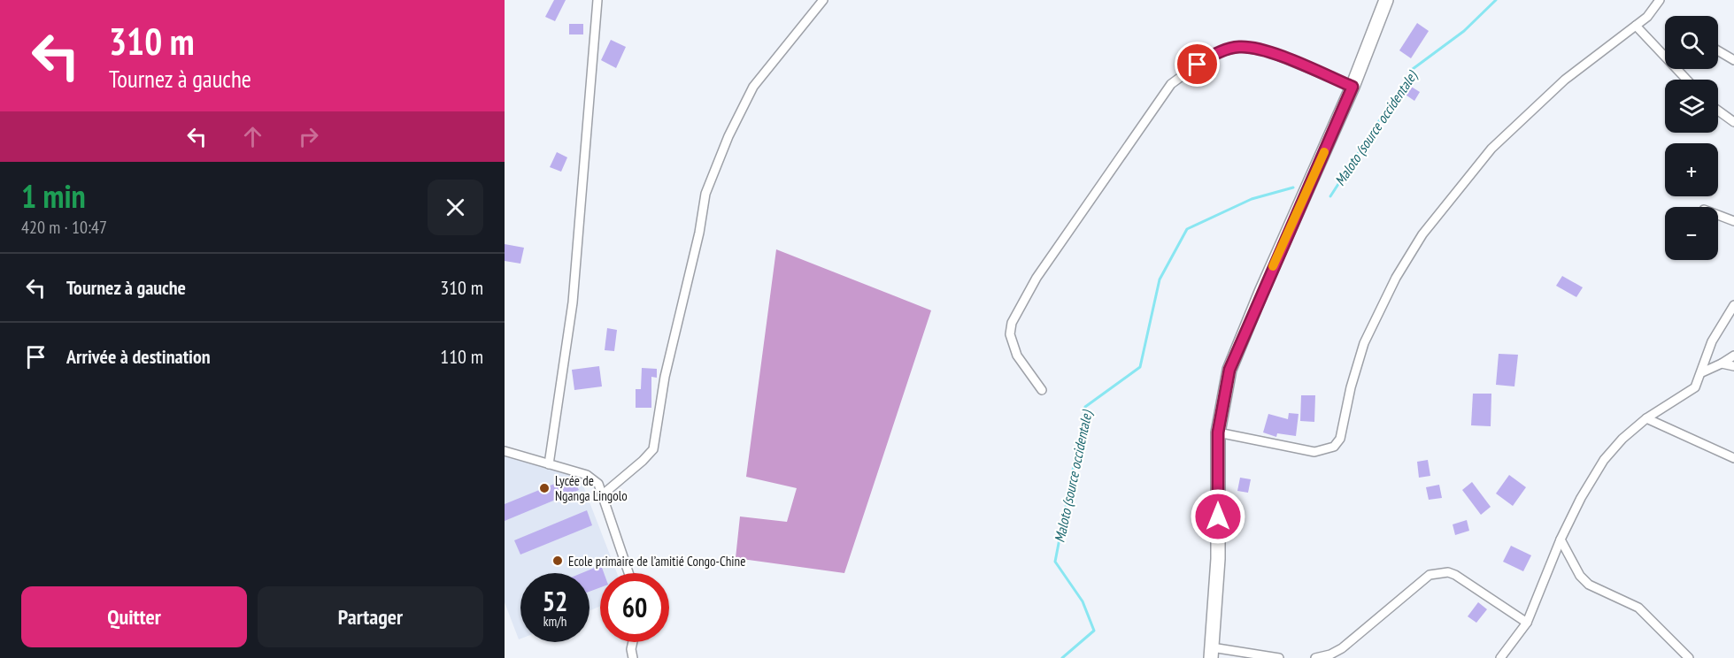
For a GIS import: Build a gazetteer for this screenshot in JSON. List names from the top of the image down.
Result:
{
  "water": ["Maloto (source occidentale)"],
  "places": ["Lycée de Nganga Lingolo", "Ecole primaire de l’amitié Congo-Chine"],
  "page": {
    "turn": ["310 m", "Tournez à gauche"],
    "map_buttons": ["+", "−"],
    "heading": ["1 min", "420 m · 10:47"],
    "list": [
      {
        "name": "Tournez à gauche",
        "value": "310 m"
      },
      {
        "name": "Arrivée à destination",
        "value": "110 m"
      }
    ],
    "speed": "52 km/h",
    "limit": "60",
    "buttons": ["Quitter", "Partager"]
  }
}
